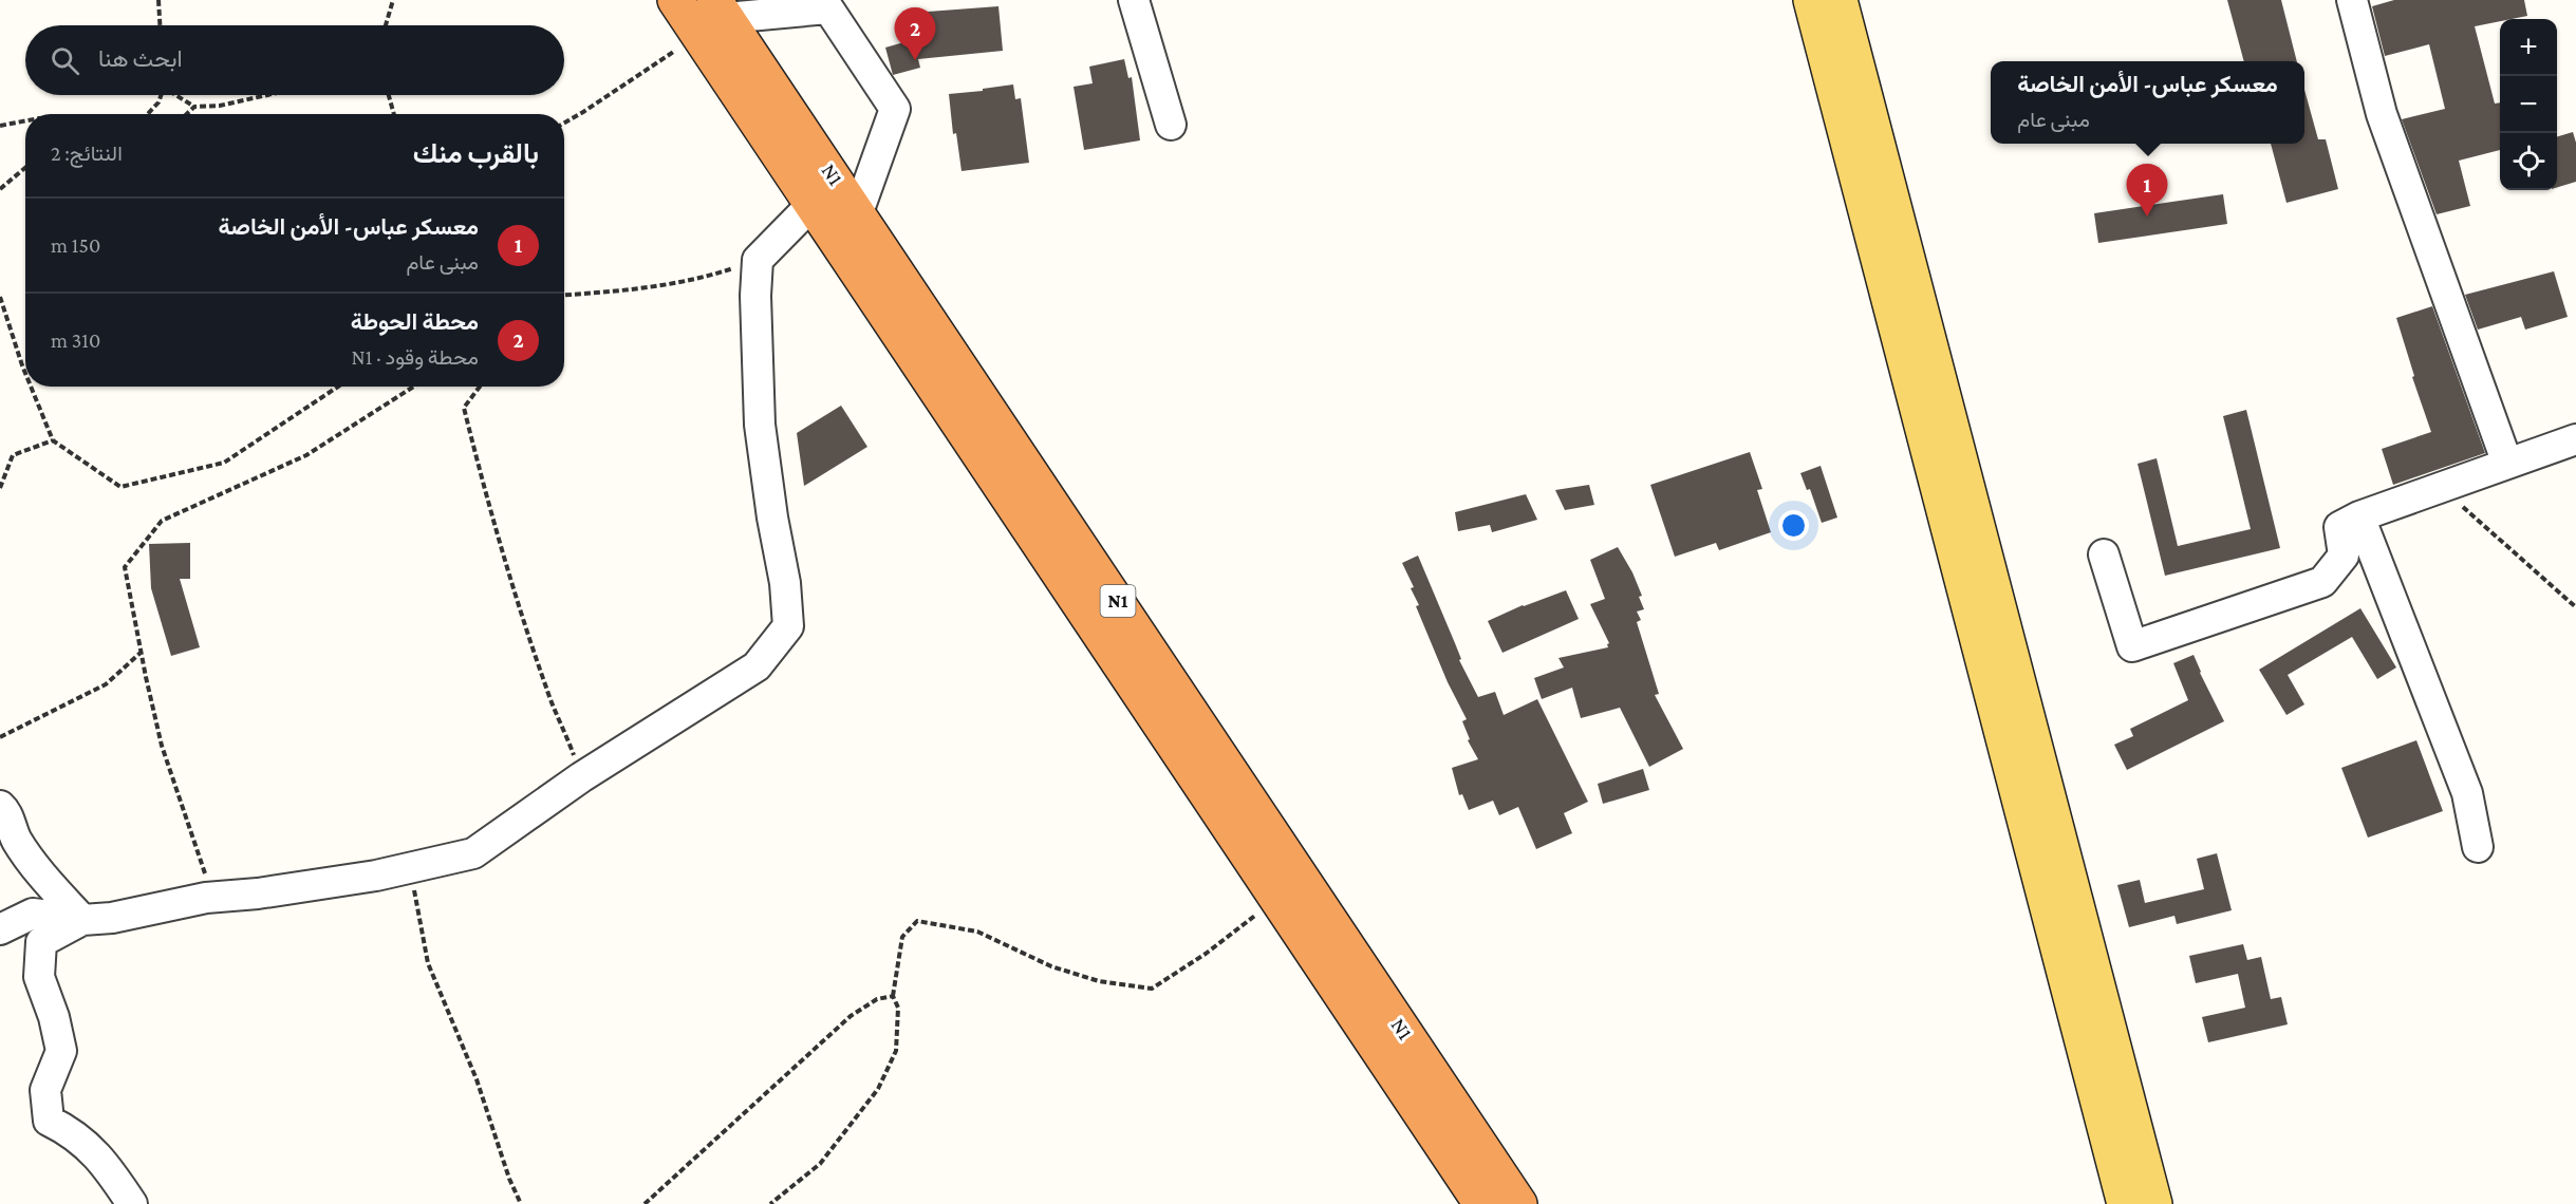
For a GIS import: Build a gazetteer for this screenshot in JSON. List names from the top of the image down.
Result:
{
  "streets": {
    "highway": ["N1"]
  },
  "page": {
    "pins": ["2", "1"],
    "map_buttons": ["+", "−"],
    "search": "ابحث هنا",
    "popup": ["معسكر عباس- الأمن الخاصة", "مبنى عام"],
    "heading": ["بالقرب منك", "النتائج: 2"],
    "list": [
      {
        "mark": "1",
        "name": "معسكر عباس- الأمن الخاصة",
        "note": "مبنى عام",
        "value": "150 m"
      },
      {
        "mark": "2",
        "name": "محطة الحوطة",
        "note": "محطة وقود · N1",
        "value": "310 m"
      }
    ]
  }
}
